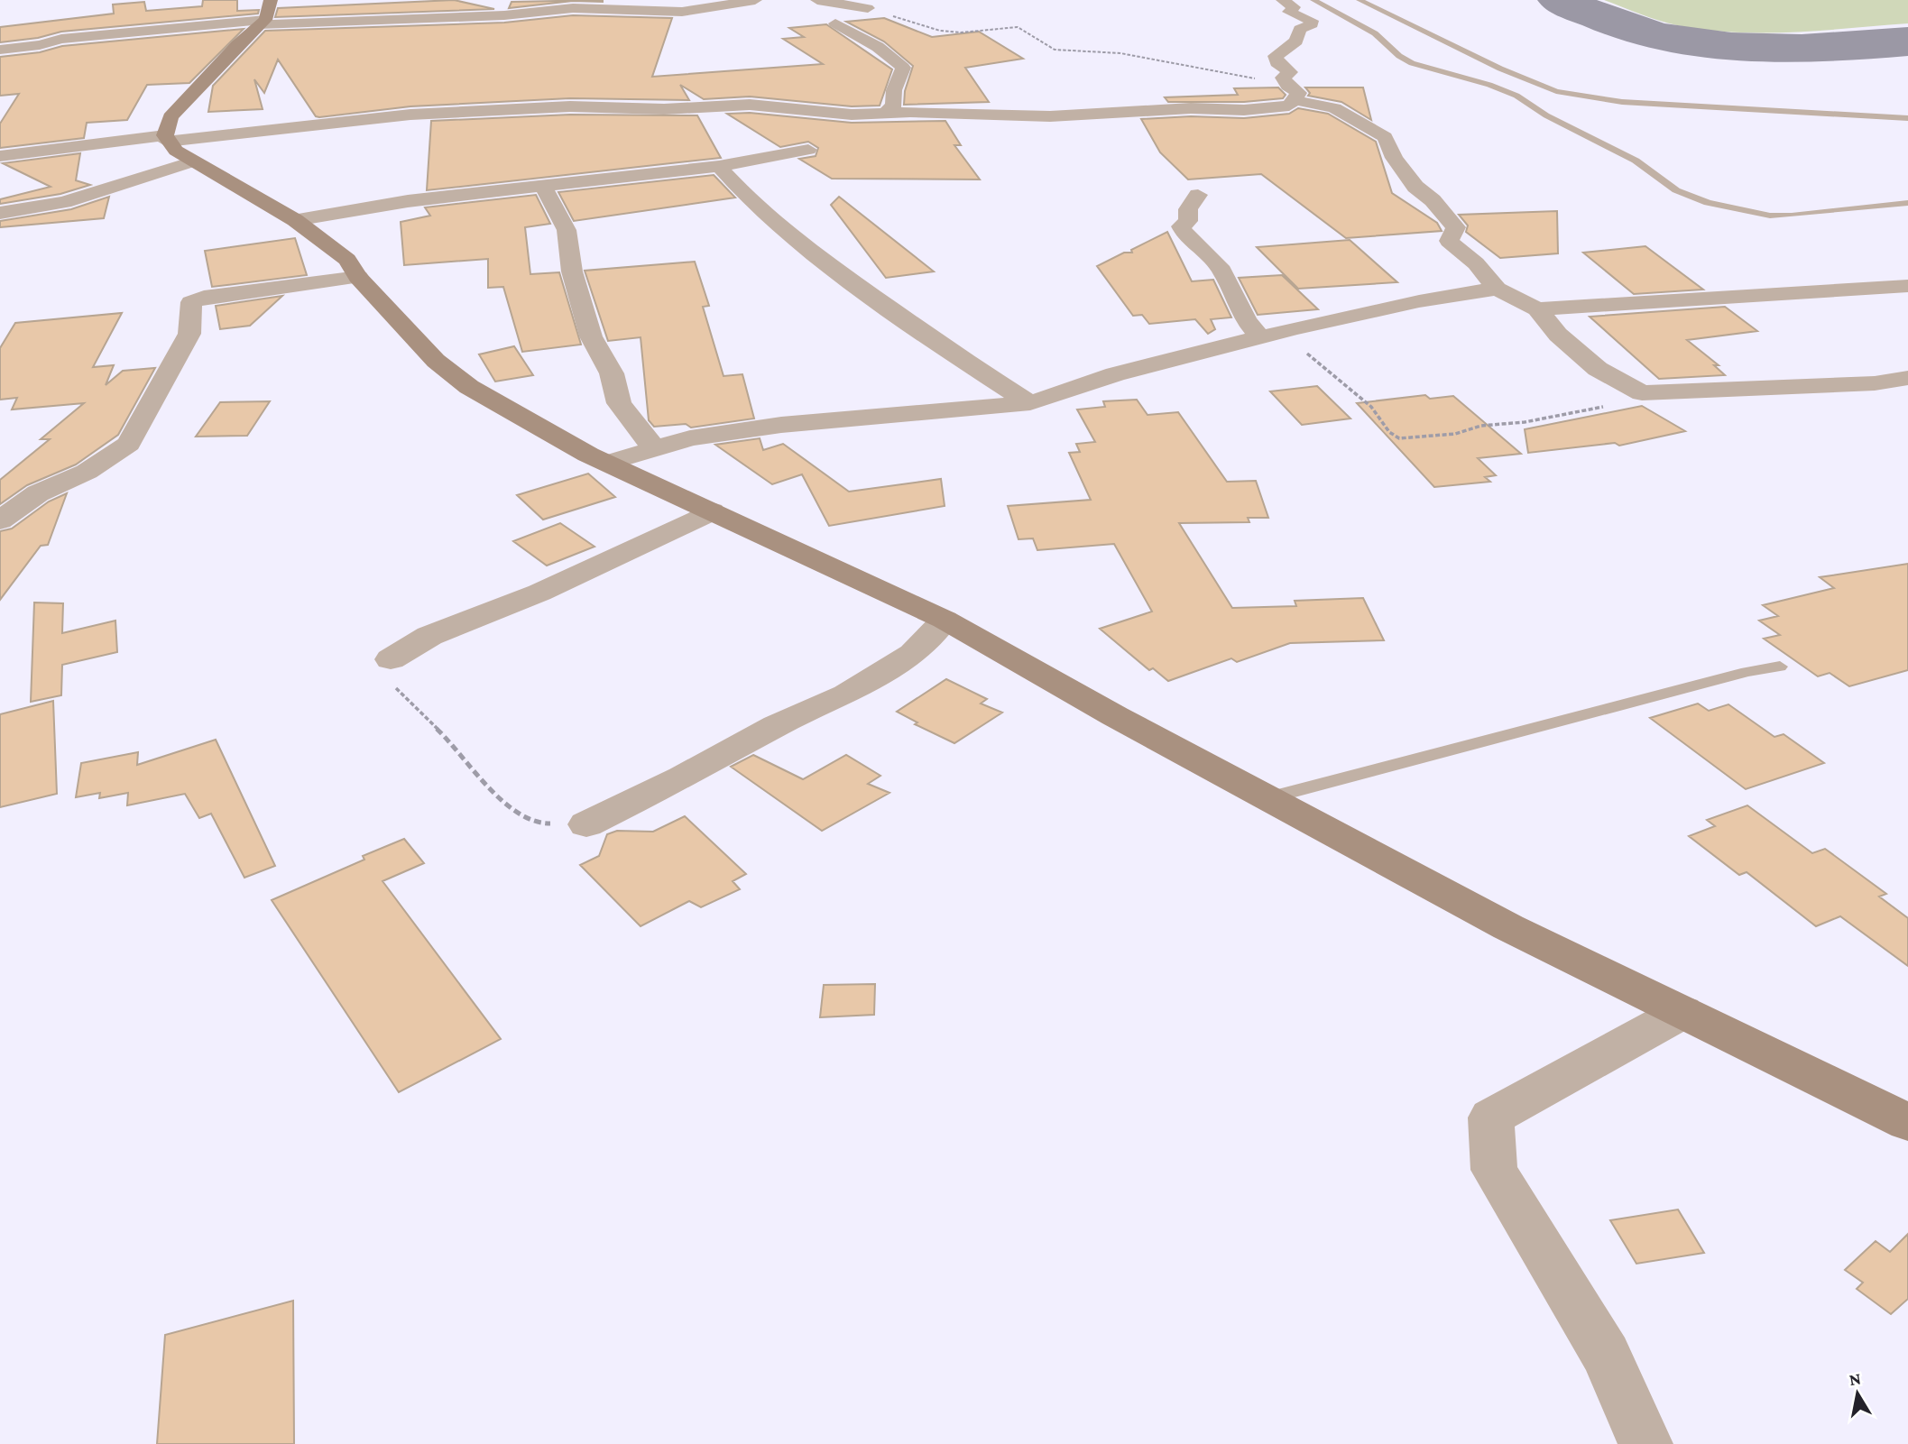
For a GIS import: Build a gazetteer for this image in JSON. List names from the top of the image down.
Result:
{
  "north": "top"
}
